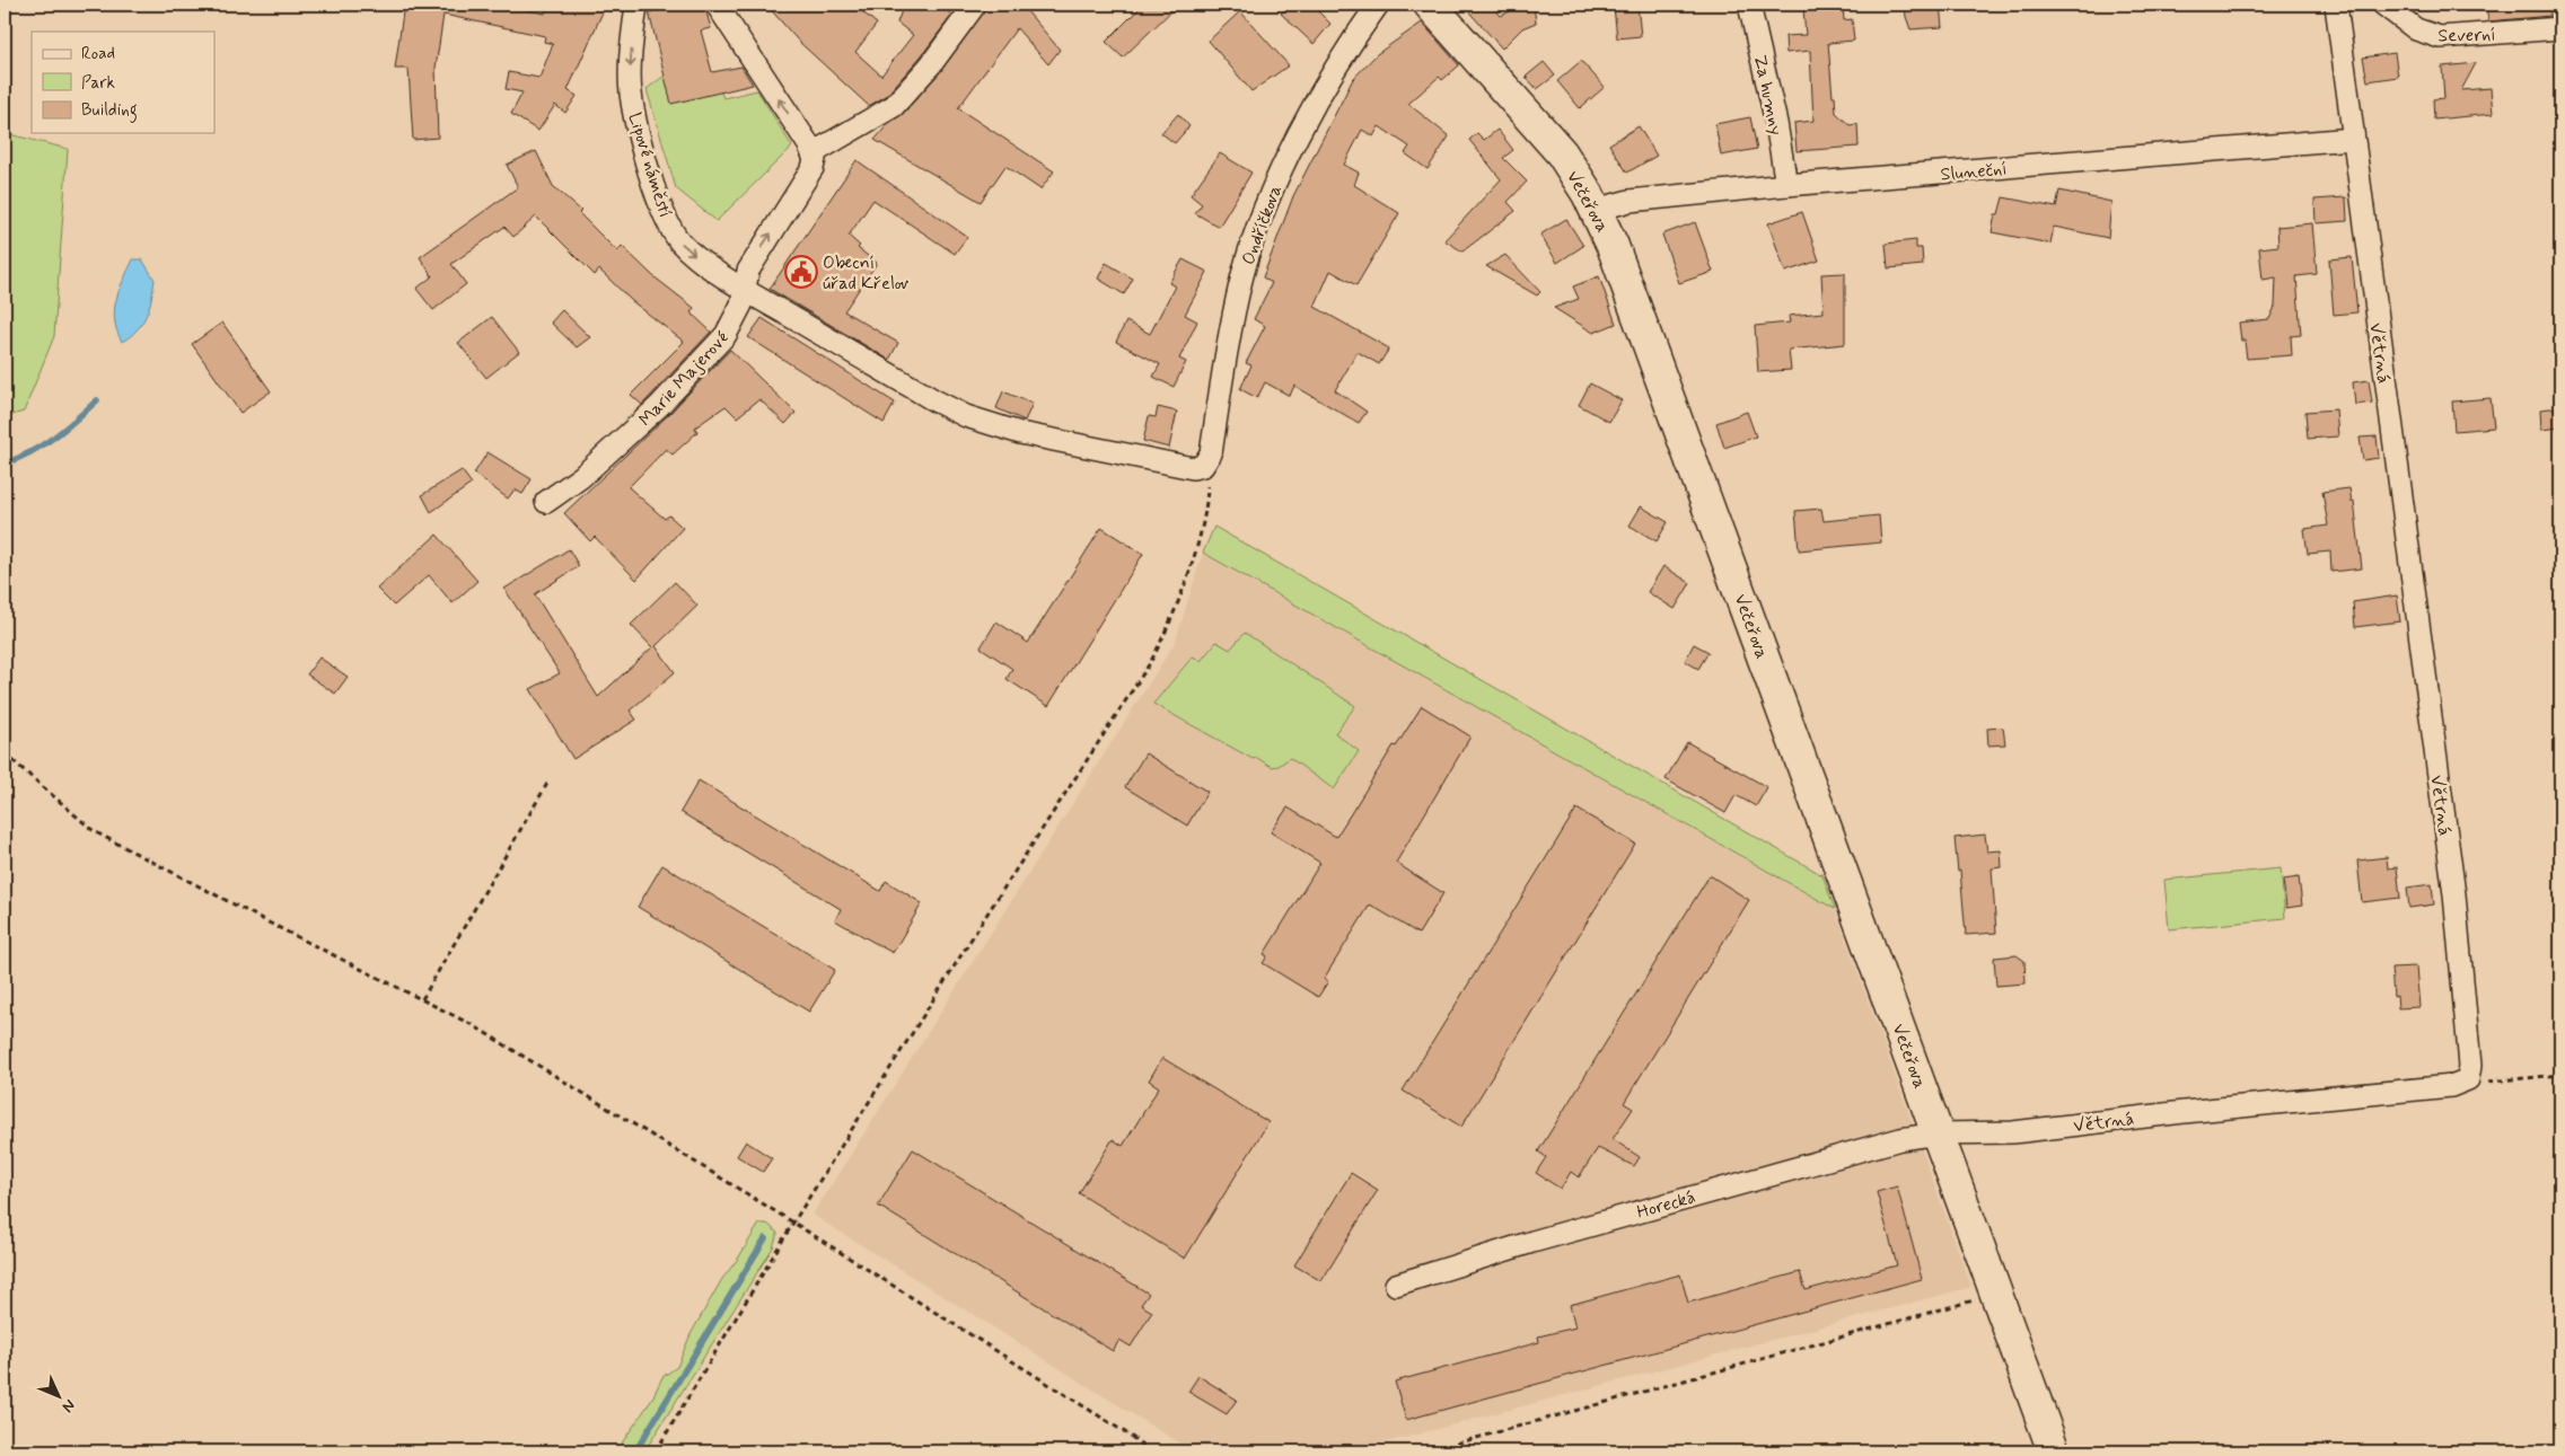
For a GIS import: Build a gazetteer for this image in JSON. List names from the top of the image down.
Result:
{
  "streets": {
    "street": [
      "Severní",
      "Za humny",
      "Lipové náměstí",
      "Sluneční",
      "Večeřova",
      "Ondříčkova",
      "Větrná",
      "Marie Majerové",
      "Horecká"
    ]
  },
  "crossings": [
    ["Za humny", "Sluneční"],
    ["Lipové náměstí", "Ondříčkova"],
    ["Lipové náměstí", "Marie Majerové"],
    ["Sluneční", "Večeřova"],
    ["Sluneční", "Větrná"],
    ["Večeřova", "Větrná"],
    ["Večeřova", "Horecká"],
    ["Větrná", "Horecká"]
  ],
  "places": {
    "public building": ["Obecní úřad Křelov"]
  },
  "legend": ["Road", "Park", "Building"],
  "north": "bottom right"
}
